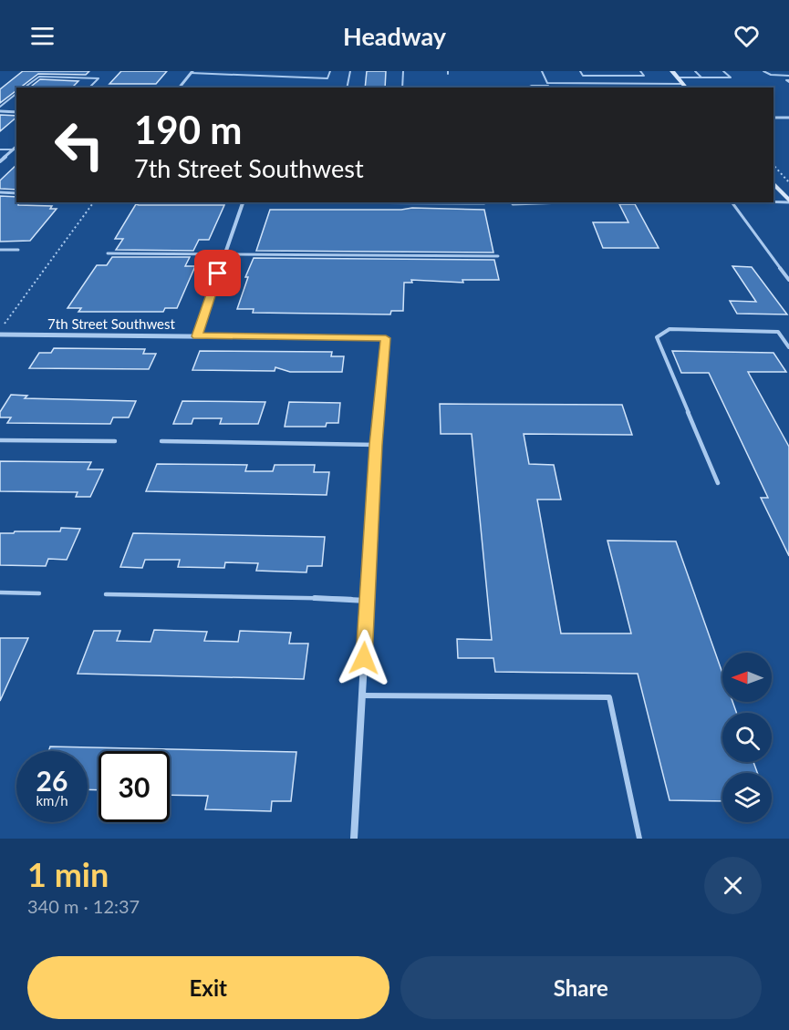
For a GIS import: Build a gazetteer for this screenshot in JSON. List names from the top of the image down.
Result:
{
  "streets": {
    "street": ["7th Street Southwest"]
  },
  "north": "left",
  "page": {
    "header": "Headway",
    "turn": ["190 m", "7th Street Southwest"],
    "speed": "26 km/h",
    "limit": "30",
    "heading": ["1 min", "340 m · 12:37"],
    "buttons": ["Exit", "Share"]
  }
}
